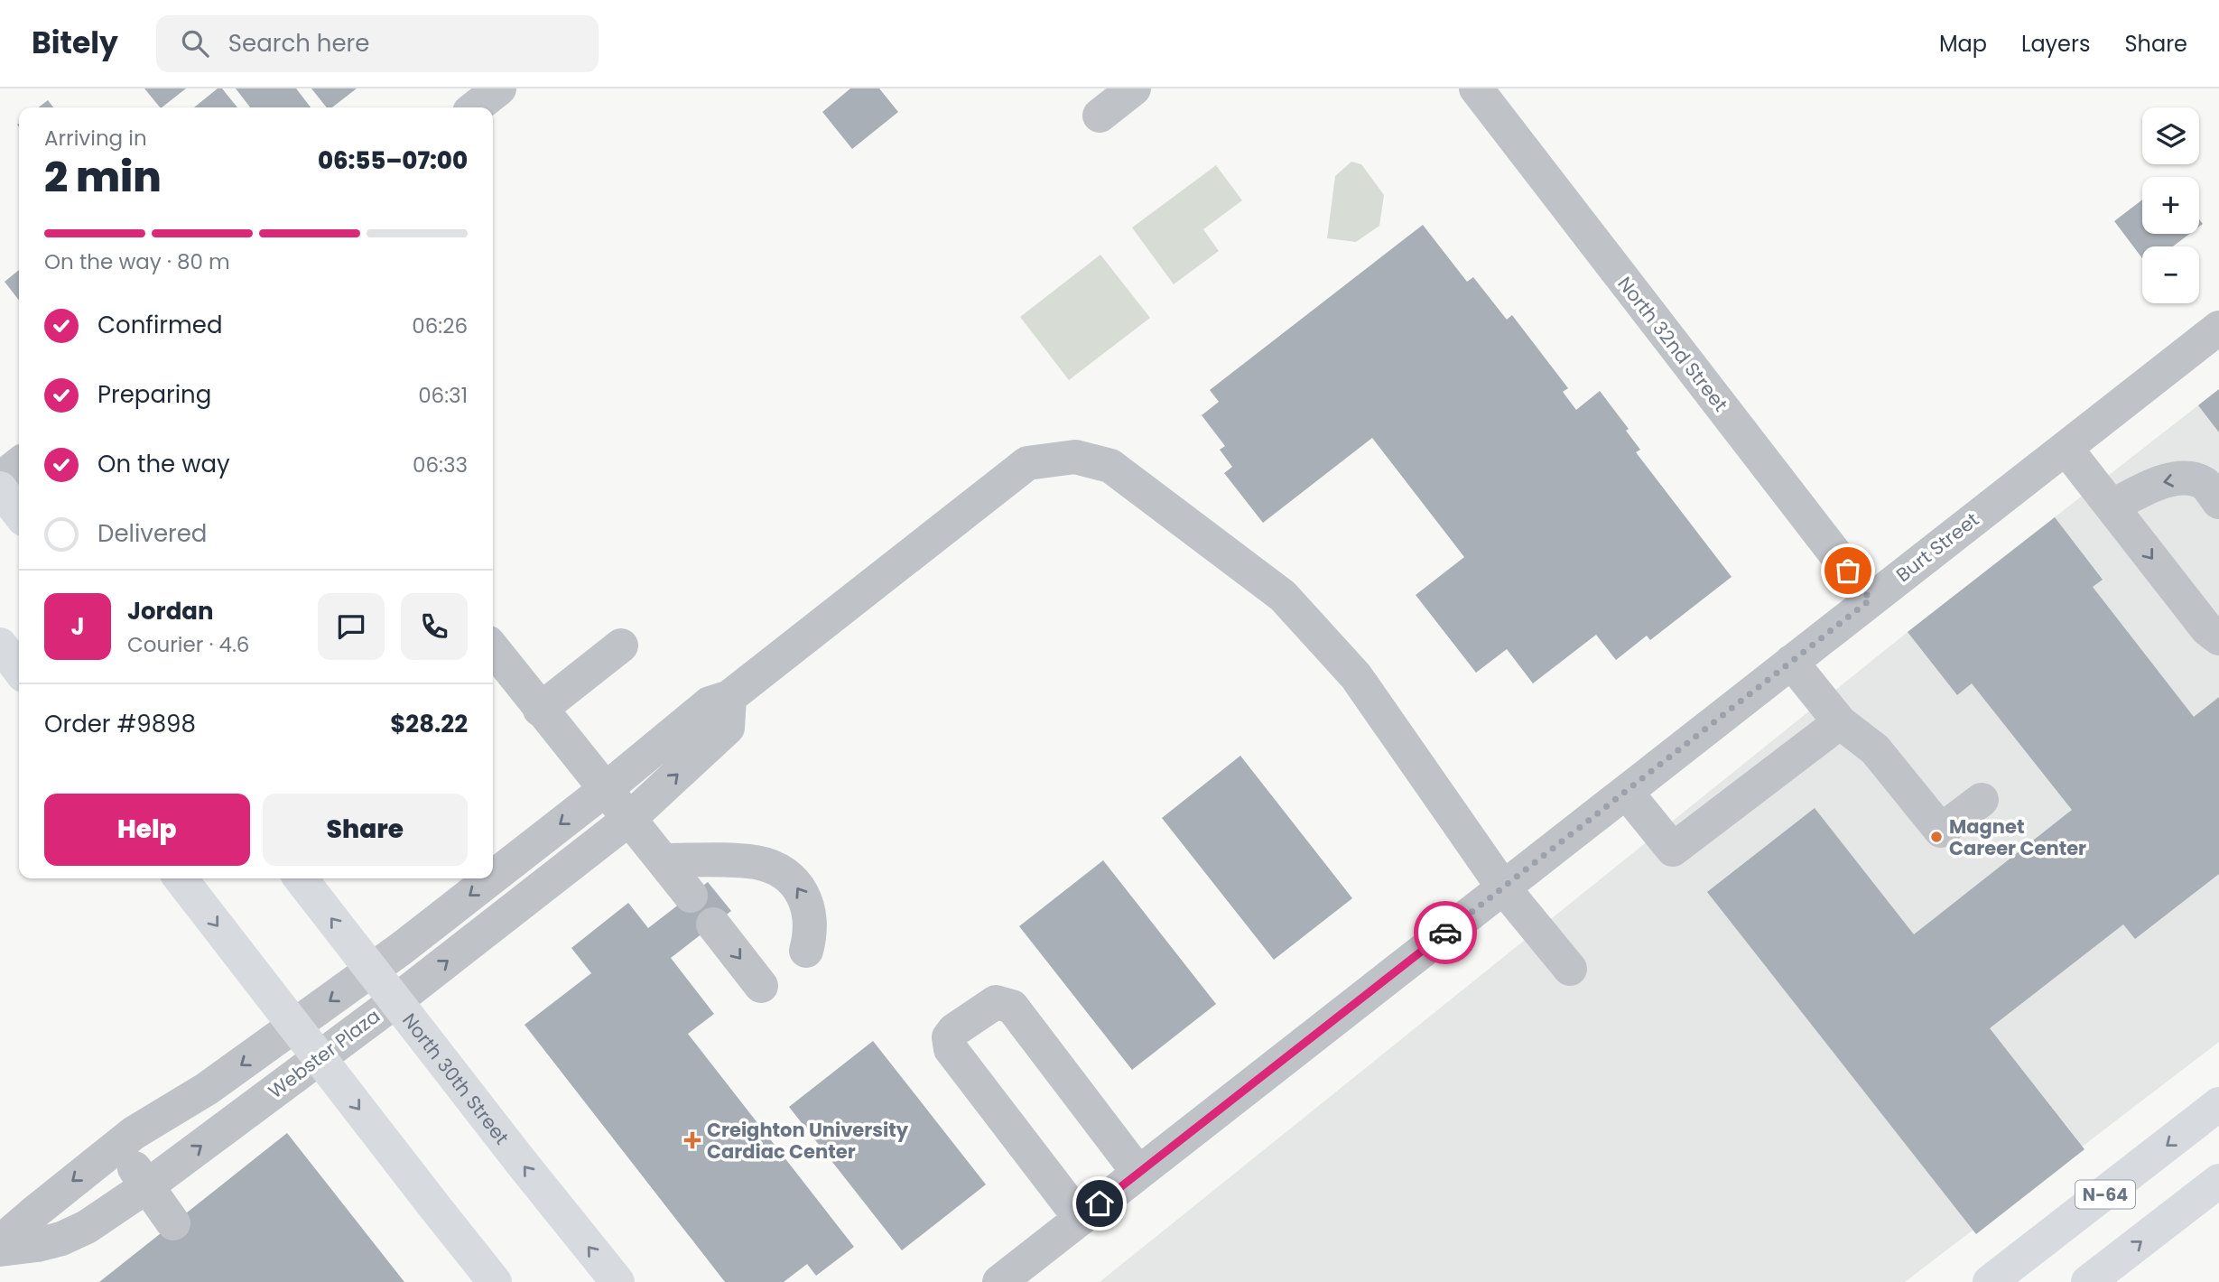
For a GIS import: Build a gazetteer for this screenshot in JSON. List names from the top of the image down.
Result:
{
  "streets": {
    "main road": ["North 30th Street", "N-64"],
    "street": ["North 32nd Street", "Burt Street", "Webster Plaza"]
  },
  "crossings": [
    ["North 32nd Street", "Burt Street"],
    ["Burt Street", "Webster Plaza"],
    ["Webster Plaza", "North 30th Street"]
  ],
  "places": {
    "other": ["Magnet Career Center"],
    "health": ["Creighton University Cardiac Center"]
  },
  "page": {
    "header": "Bitely",
    "search": "Search here",
    "nav": ["Map", "Layers", "Share"],
    "map_buttons": ["+", "−"],
    "heading": ["2 min", "Arriving in", "06:55–07:00"],
    "panel": [
      "Jordan",
      "Courier · 4.6",
      "Order #9898",
      "$28.22"
    ],
    "bar": "On the way · 80 m",
    "list": [
      ["Confirmed", "06:26"],
      ["Preparing", "06:31"],
      ["On the way", "06:33"],
      "Delivered"
    ],
    "round": "J",
    "buttons": ["Help", "Share"]
  }
}
